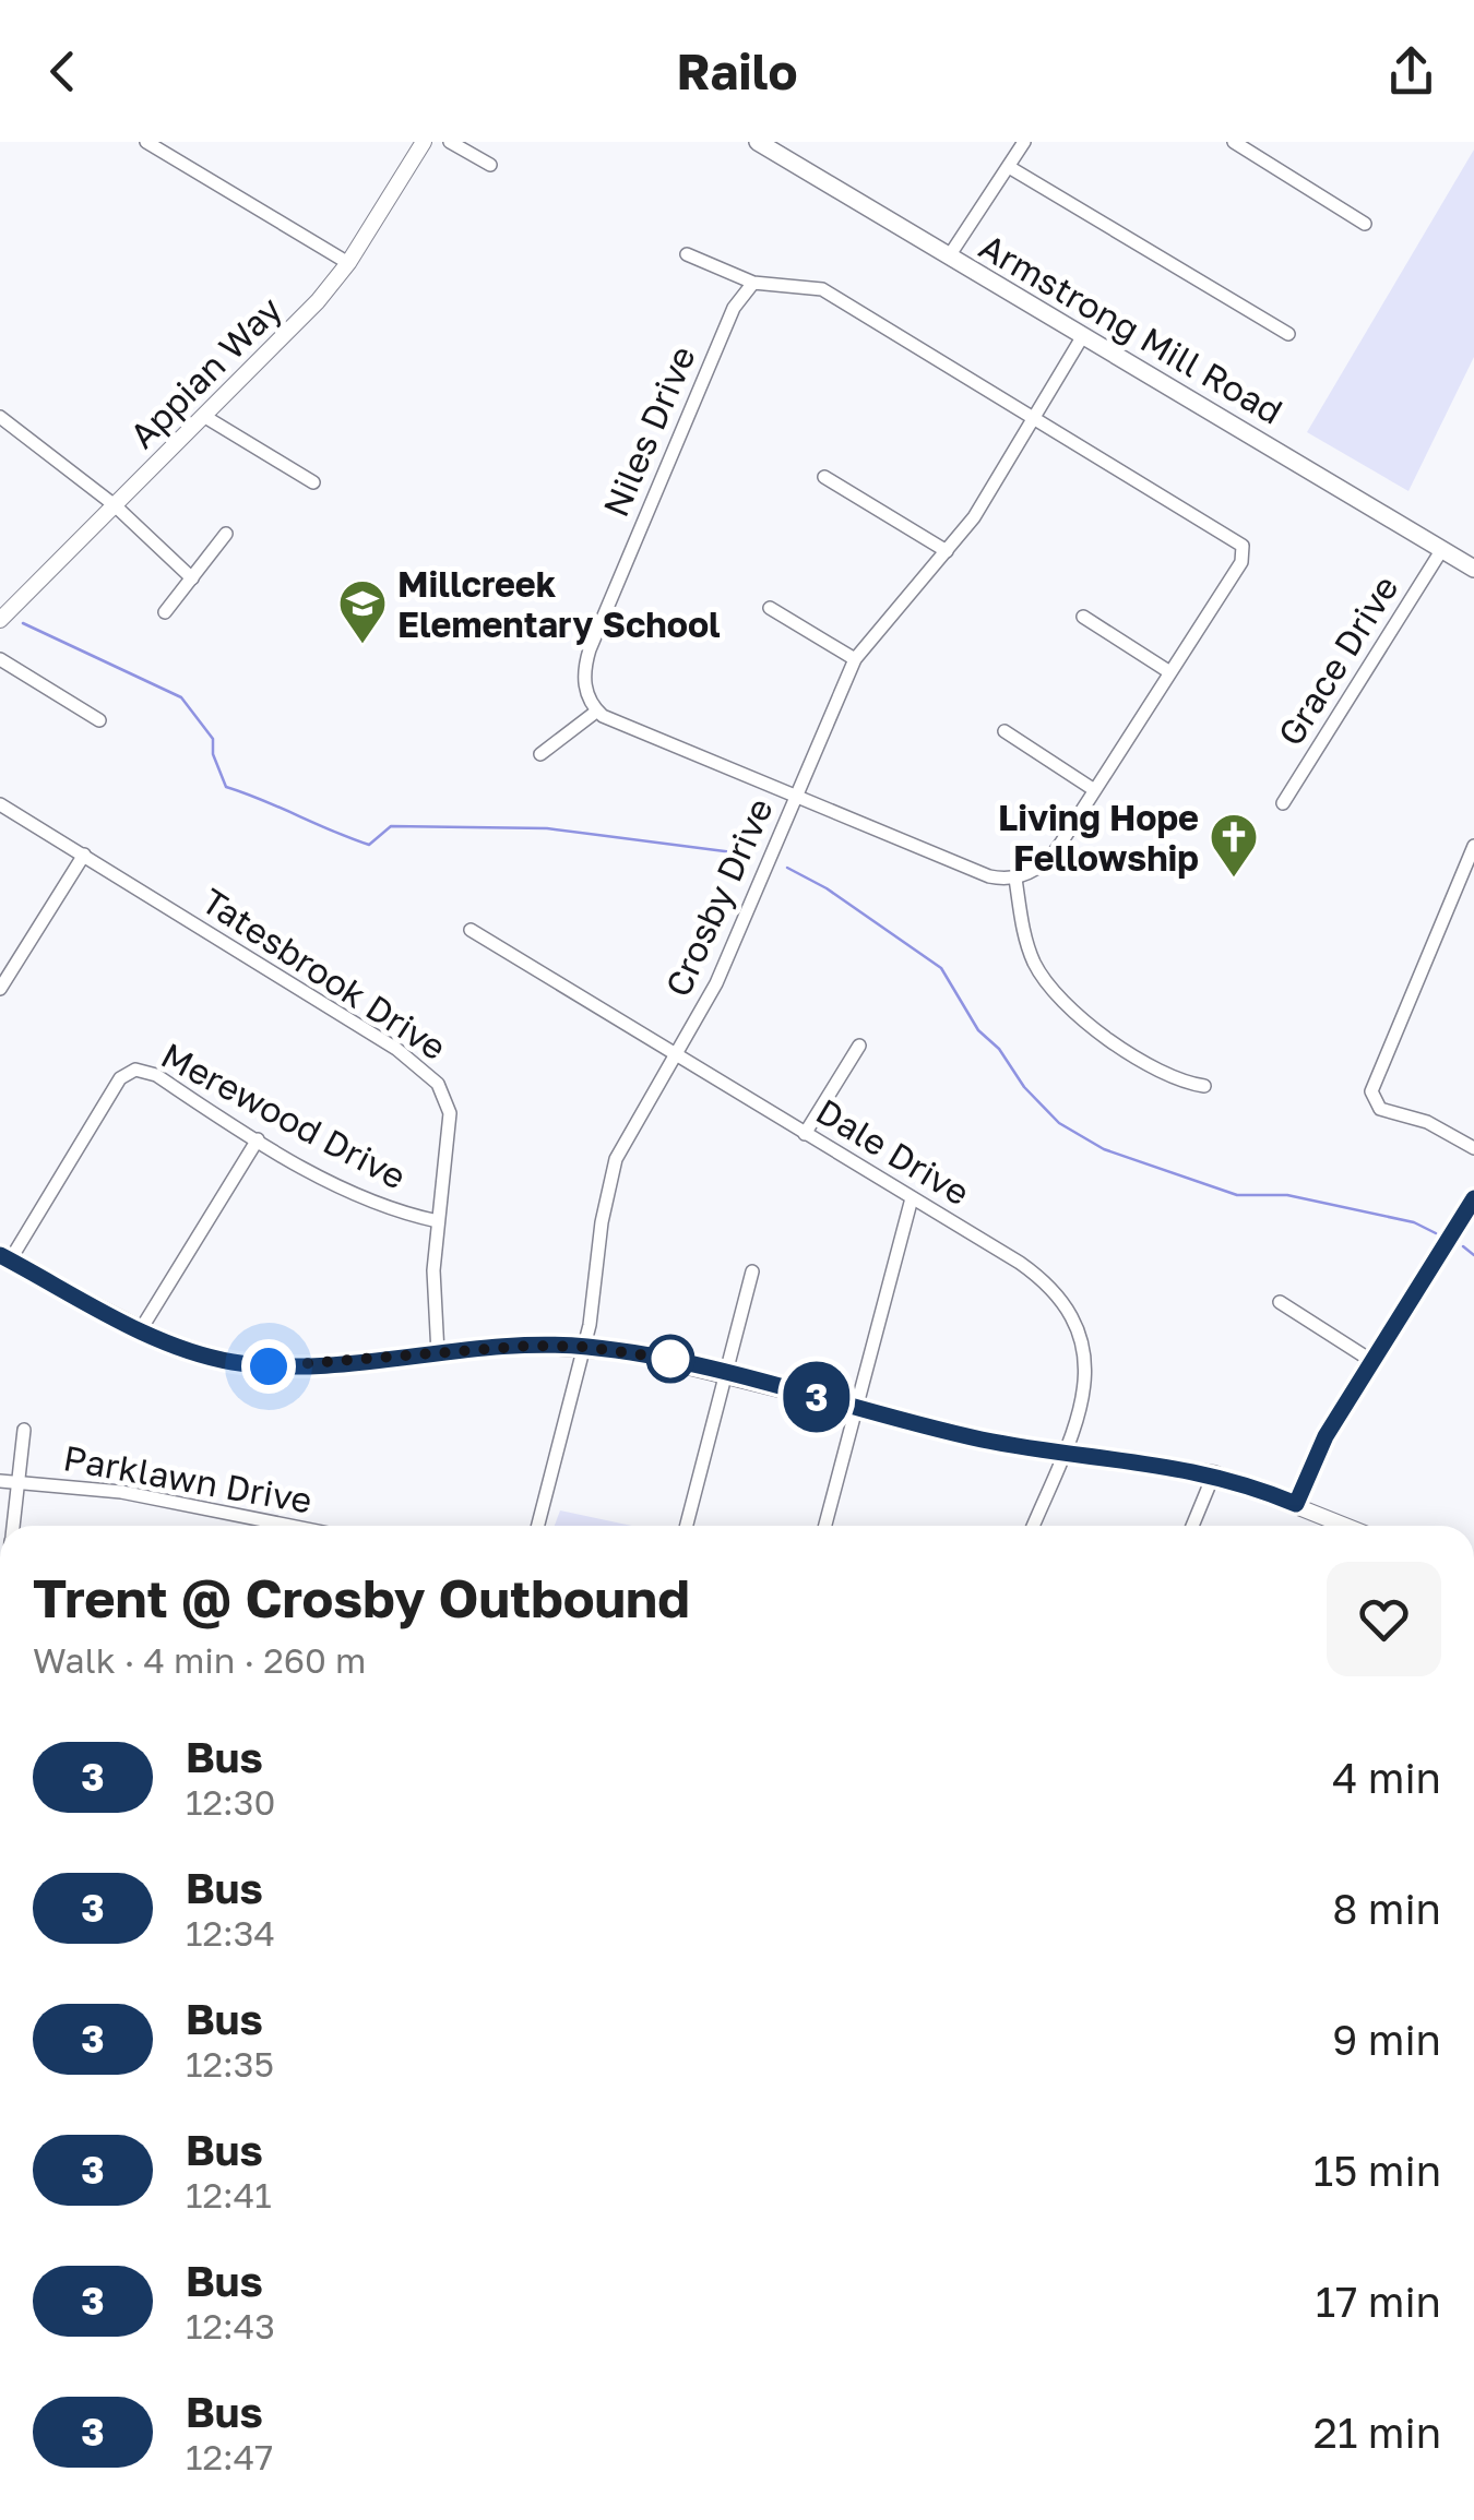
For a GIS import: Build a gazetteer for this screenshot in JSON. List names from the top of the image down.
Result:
{
  "streets": {
    "main road": ["Armstrong Mill Road"],
    "street": [
      "Appian Way",
      "Niles Drive",
      "Grace Drive",
      "Crosby Drive",
      "Tatesbrook Drive",
      "Merewood Drive",
      "Dale Drive",
      "Parklawn Drive"
    ]
  },
  "crossings": [
    ["Armstrong Mill Road", "Grace Drive"],
    ["Armstrong Mill Road", "Crosby Drive"],
    ["Crosby Drive", "Dale Drive"],
    ["Tatesbrook Drive", "Merewood Drive"]
  ],
  "places": {
    "school or university": ["Millcreek Elementary School"],
    "church": ["Living Hope Fellowship"]
  },
  "lines": ["bus line 3"],
  "page": {
    "header": "Railo",
    "on_map": "3",
    "heading": ["Trent @ Crosby Outbound", "Walk · 4 min · 260 m"],
    "list": [
      {
        "mark": "3",
        "name": "Bus",
        "note": "12:30",
        "value": "4 min"
      },
      {
        "mark": "3",
        "name": "Bus",
        "note": "12:34",
        "value": "8 min"
      },
      {
        "mark": "3",
        "name": "Bus",
        "note": "12:35",
        "value": "9 min"
      },
      {
        "mark": "3",
        "name": "Bus",
        "note": "12:41",
        "value": "15 min"
      },
      {
        "mark": "3",
        "name": "Bus",
        "note": "12:43",
        "value": "17 min"
      },
      {
        "mark": "3",
        "name": "Bus",
        "note": "12:47",
        "value": "21 min"
      }
    ]
  }
}
